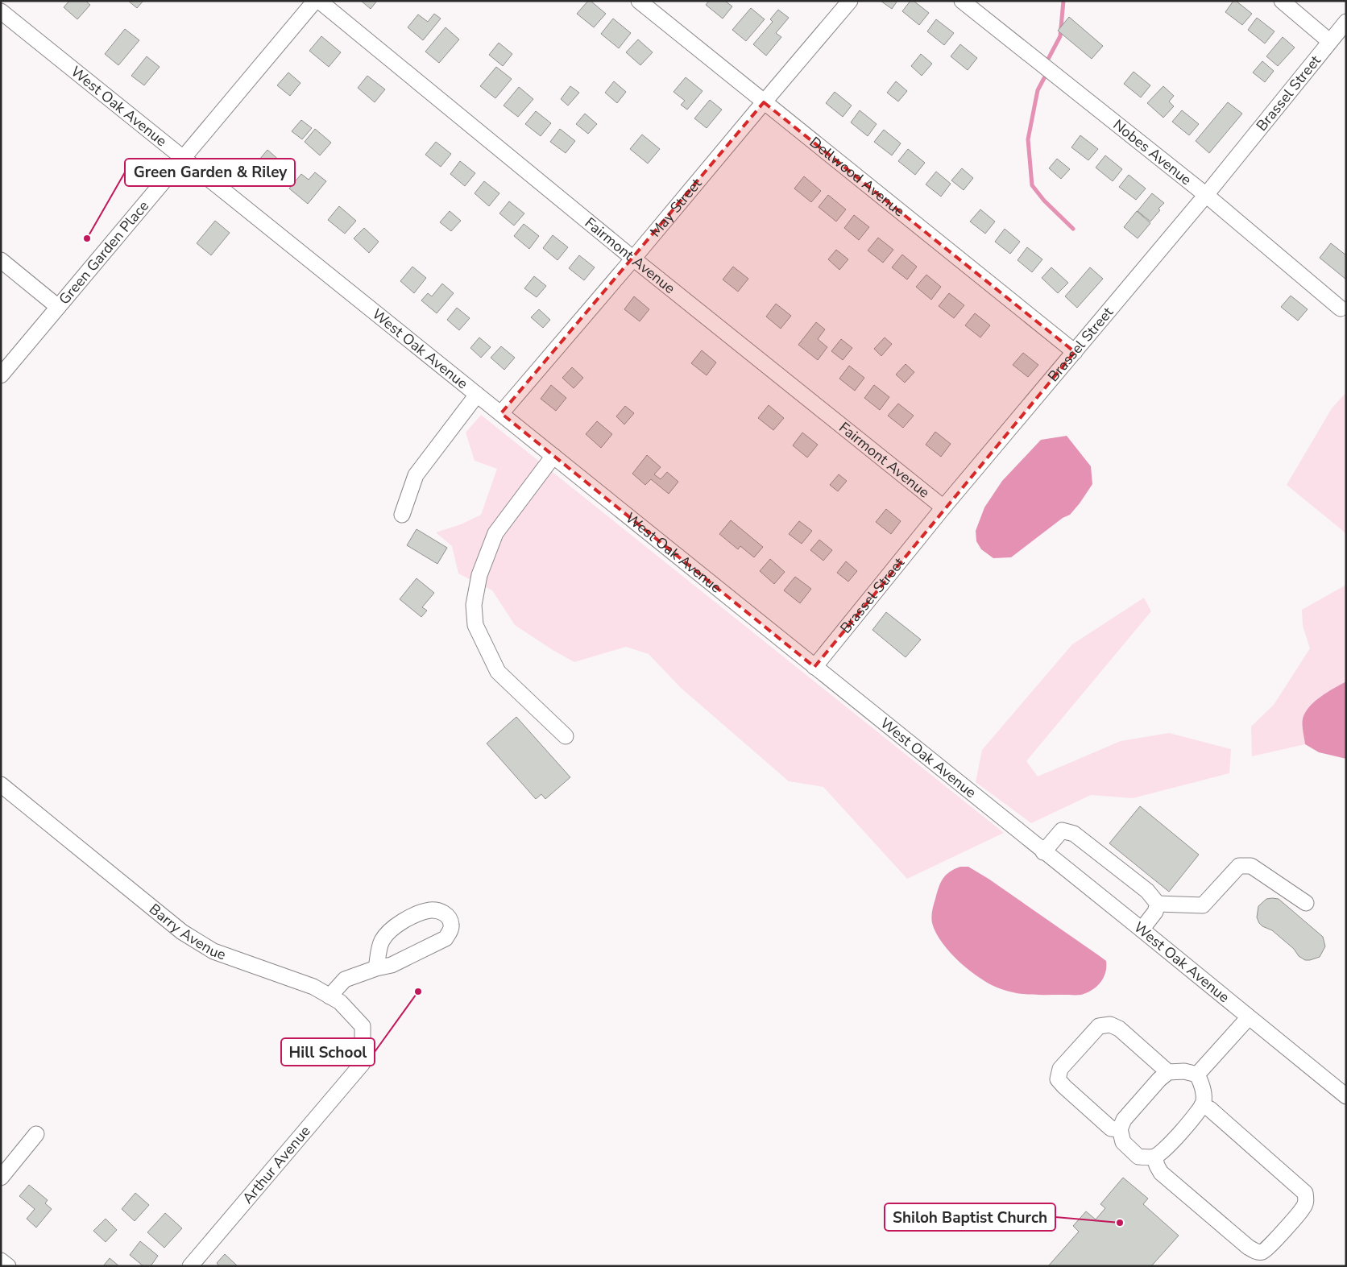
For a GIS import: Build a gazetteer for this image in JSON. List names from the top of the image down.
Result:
{
  "streets": {
    "street": [
      "Brassel Street",
      "West Oak Avenue",
      "Nobes Avenue",
      "Dellwood Avenue",
      "May Street",
      "Green Garden Place",
      "Fairmont Avenue",
      "Barry Avenue",
      "Arthur Avenue"
    ]
  },
  "crossings": [
    ["Brassel Street", "West Oak Avenue"],
    ["Brassel Street", "Nobes Avenue"],
    ["Brassel Street", "Dellwood Avenue"],
    ["Brassel Street", "Fairmont Avenue"],
    ["West Oak Avenue", "May Street"],
    ["West Oak Avenue", "Green Garden Place"],
    ["Dellwood Avenue", "May Street"],
    ["May Street", "Fairmont Avenue"],
    ["Barry Avenue", "Arthur Avenue"]
  ],
  "places": ["Green Garden & Riley", "Hill School", "Shiloh Baptist Church"]
}
